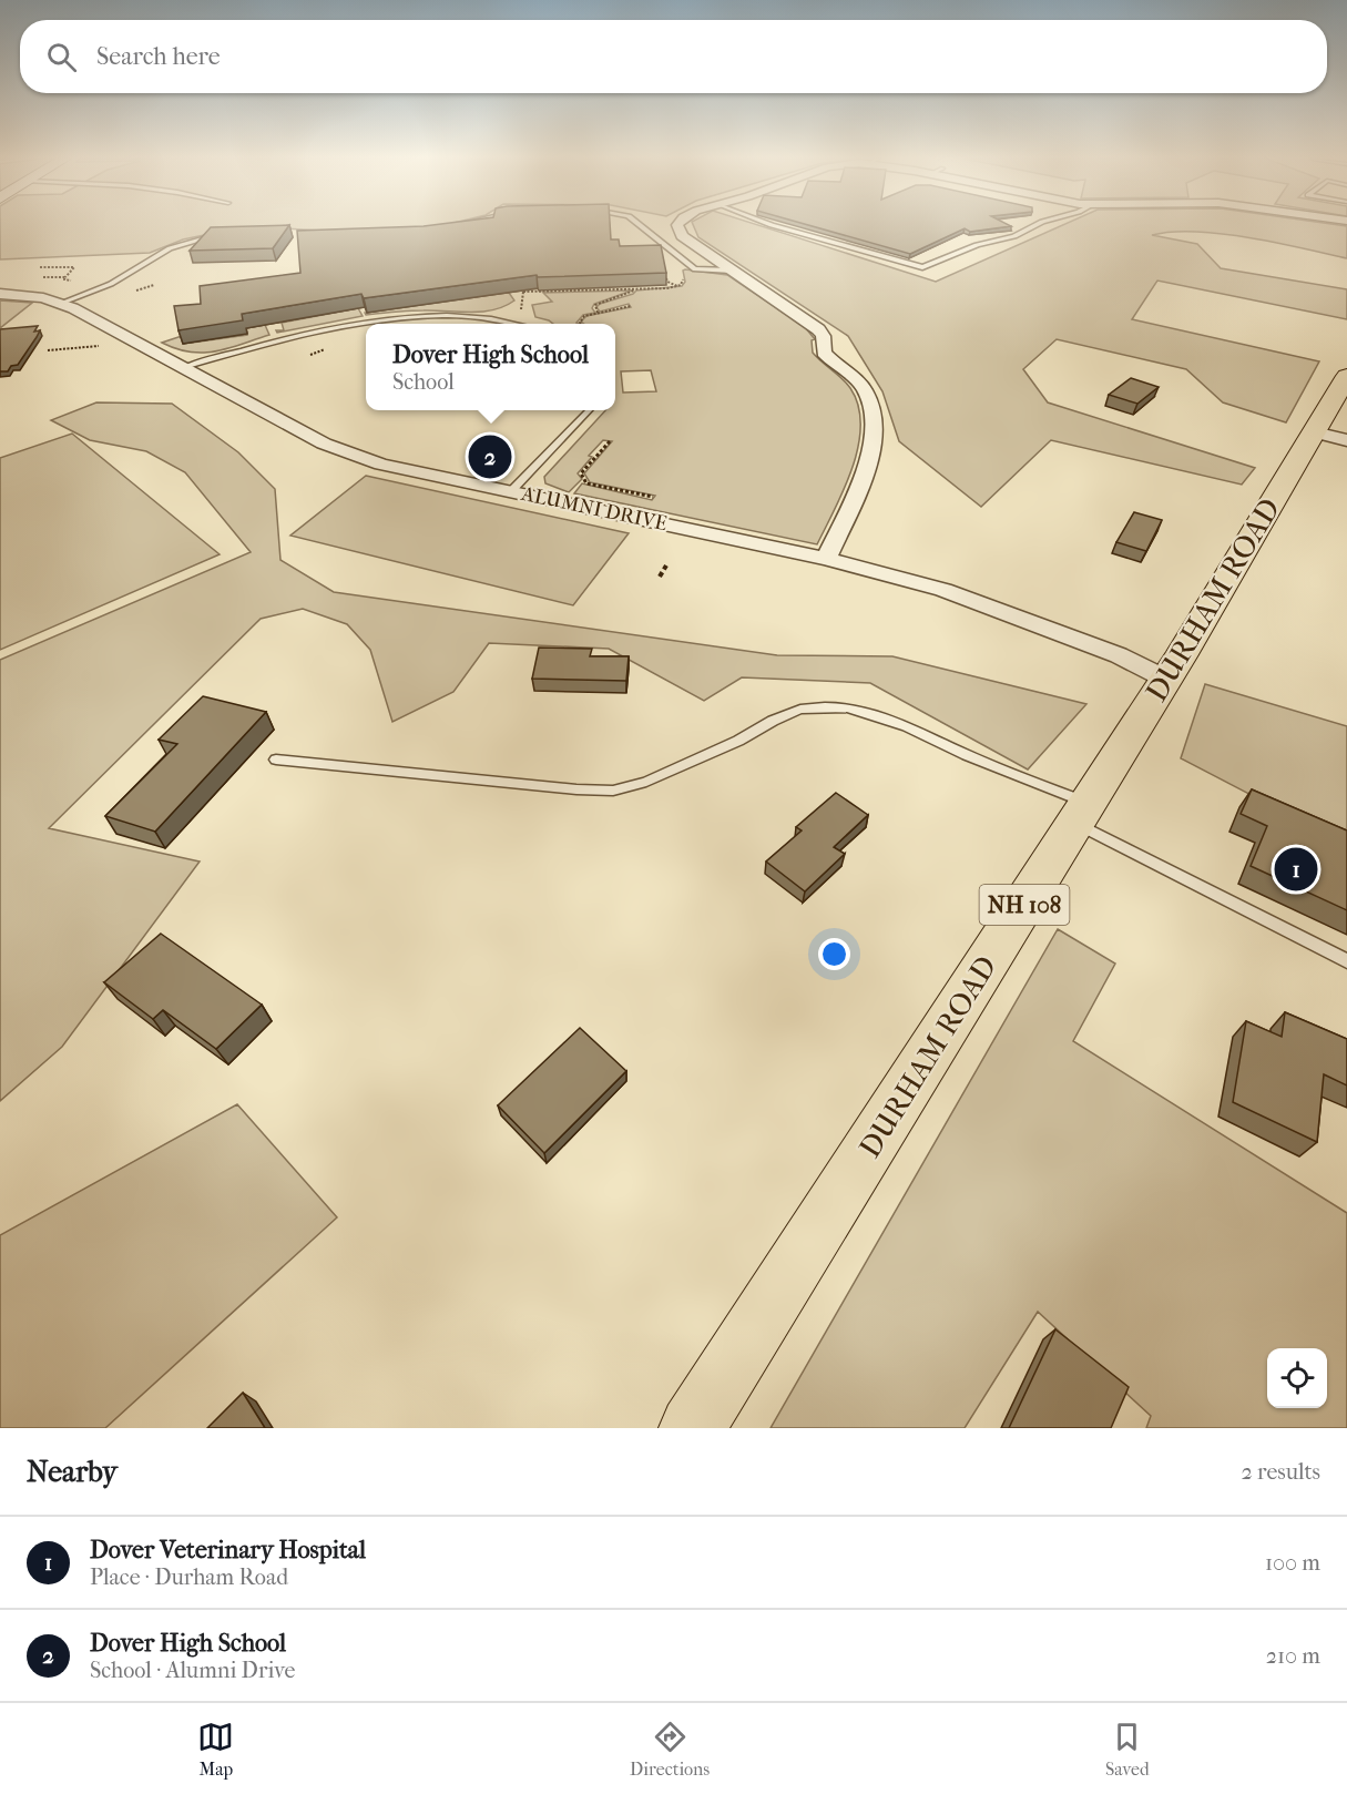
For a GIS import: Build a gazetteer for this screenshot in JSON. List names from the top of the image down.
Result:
{
  "streets": {
    "main road": ["DURHAM ROAD", "NH 108"],
    "street": ["ALUMNI DRIVE"]
  },
  "crossings": [
    ["ALUMNI DRIVE", "DURHAM ROAD"]
  ],
  "page": {
    "search": "Search here",
    "popup": ["Dover High School", "School"],
    "pins": ["2", "1"],
    "heading": ["Nearby", "2 results"],
    "list": [
      {
        "mark": "1",
        "name": "Dover Veterinary Hospital",
        "note": "Place · Durham Road",
        "value": "100 m"
      },
      {
        "mark": "2",
        "name": "Dover High School",
        "note": "School · Alumni Drive",
        "value": "210 m"
      }
    ],
    "nav": ["Map", "Directions", "Saved"]
  }
}
